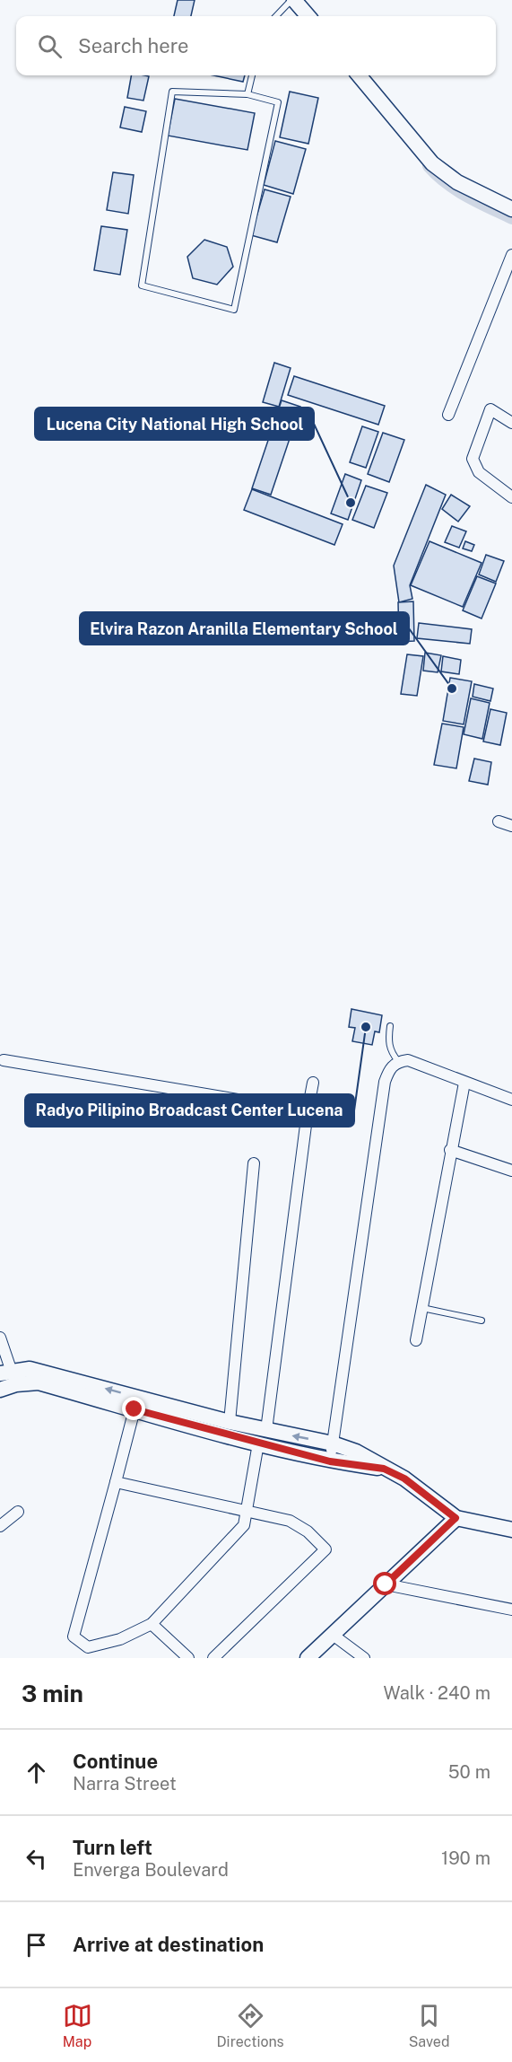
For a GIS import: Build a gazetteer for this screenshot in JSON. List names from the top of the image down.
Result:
{
  "places": ["Lucena City National High School", "Elvira Razon Aranilla Elementary School", "Radyo Pilipino Broadcast Center Lucena"],
  "page": {
    "search": "Search here",
    "heading": ["3 min", "Walk · 240 m"],
    "list": [
      ["Continue", "Narra Street", "50 m"],
      ["Turn left", "Enverga Boulevard", "190 m"],
      "Arrive at destination"
    ],
    "nav": ["Map", "Directions", "Saved"]
  }
}
